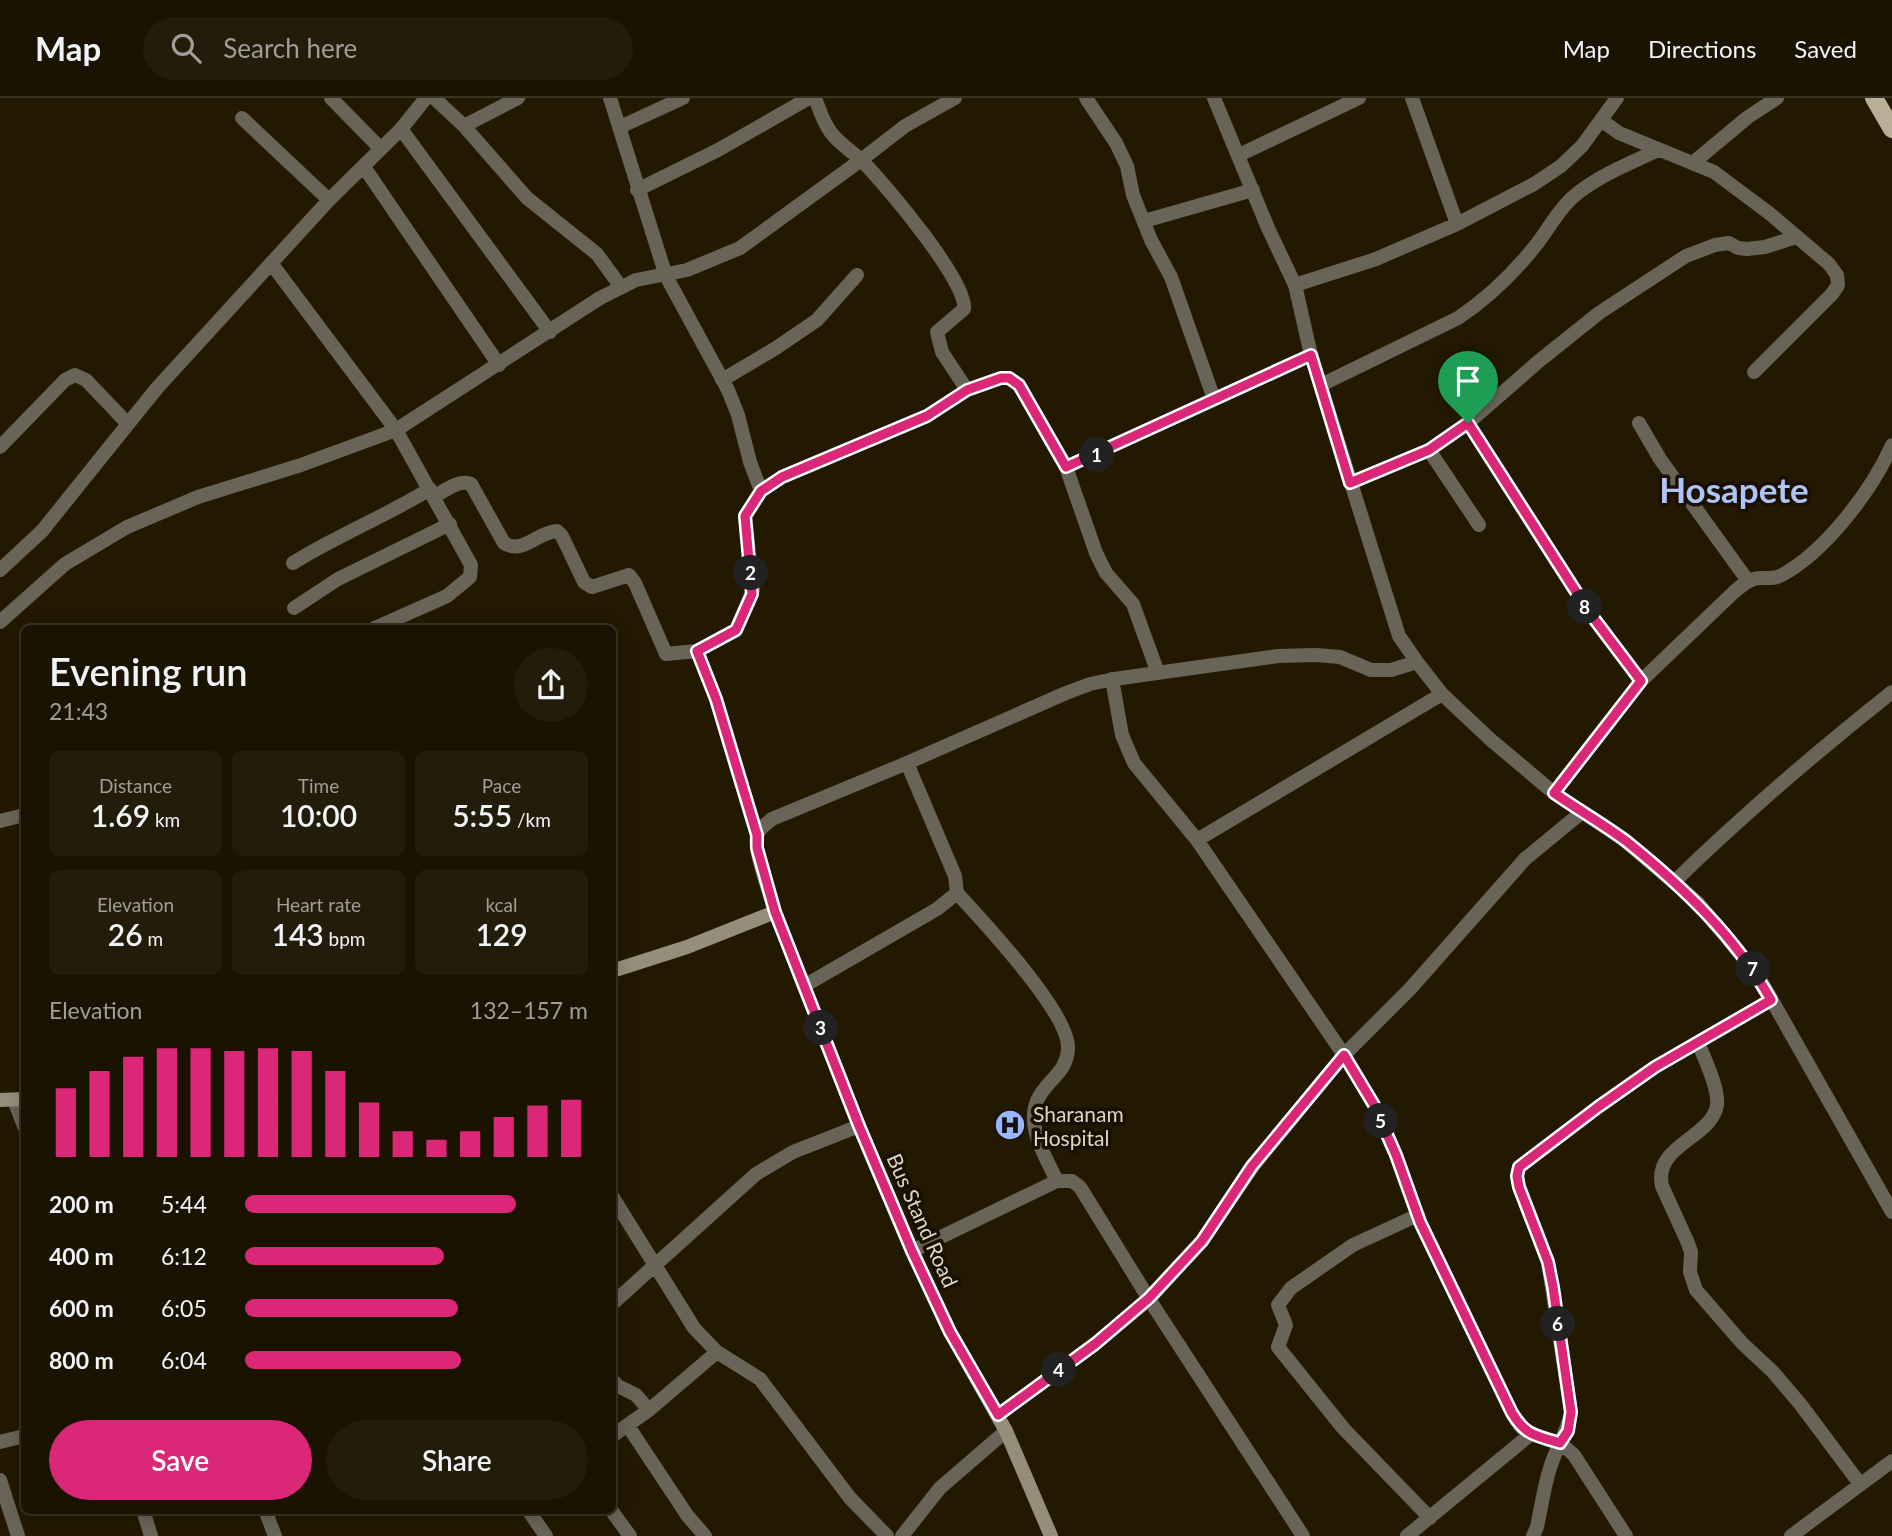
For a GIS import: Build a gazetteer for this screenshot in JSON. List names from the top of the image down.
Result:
{
  "streets": {
    "main road": ["Bus Stand Road"]
  },
  "districts": ["Hosapete"],
  "places": {
    "hospital": ["Sharanam Hospital"]
  },
  "page": {
    "header": "Map",
    "search": "Search here",
    "nav": ["Map", "Directions", "Saved"],
    "pins": [
      "1",
      "2",
      "8",
      "7",
      "3",
      "5",
      "6",
      "4"
    ],
    "heading": ["Evening run", "21:43"],
    "stats": [
      ["Distance", "1.69 km"],
      ["Time", "10:00"],
      ["Pace", "5:55 /km"],
      ["Elevation", "26 m"],
      ["Heart rate", "143 bpm"],
      ["kcal", "129"]
    ],
    "chart": ["Elevation", "132–157 m"],
    "list": [
      {
        "name": "200 m",
        "note": "5:44"
      },
      {
        "name": "400 m",
        "note": "6:12"
      },
      {
        "name": "600 m",
        "note": "6:05"
      },
      {
        "name": "800 m",
        "note": "6:04"
      }
    ],
    "buttons": ["Save", "Share"]
  }
}
